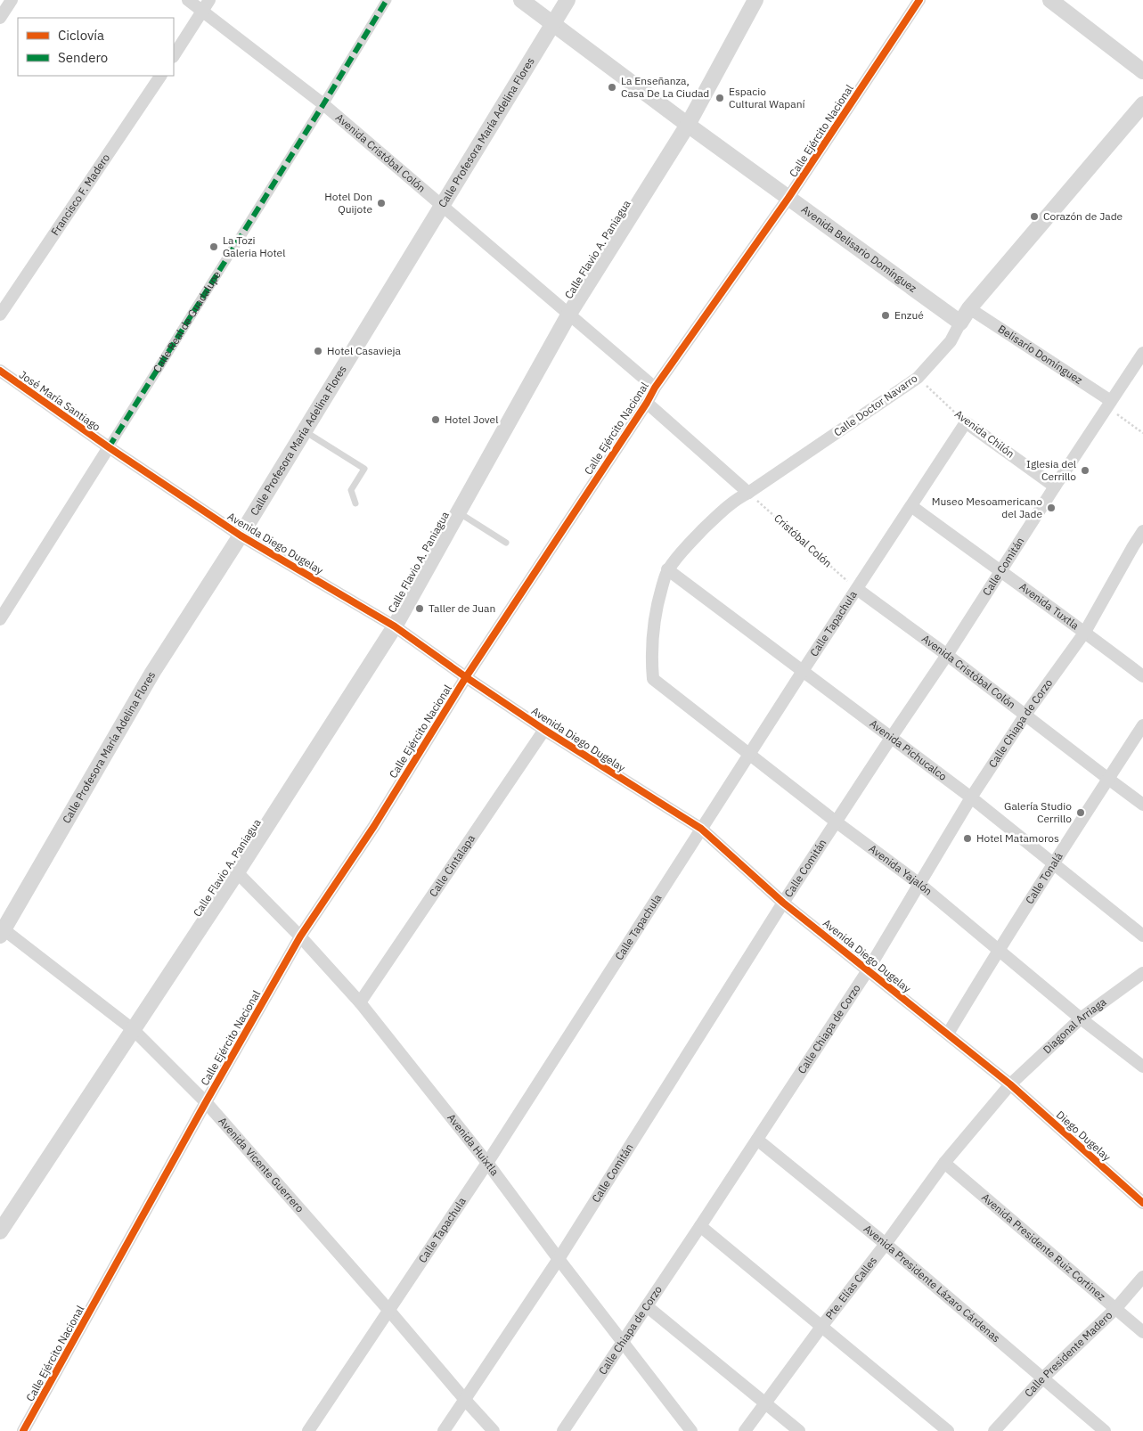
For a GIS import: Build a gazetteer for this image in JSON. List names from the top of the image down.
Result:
{
  "streets": {
    "street": [
      "Calle Ejército Nacional",
      "Calle Profesora María Adelina Flores",
      "Avenida Cristóbal Colón",
      "Francisco F. Madero",
      "Calle Flavio A. Paniagua",
      "Avenida Belisario Domínguez",
      "Calle Real de Guadalupe",
      "Belisarío Domínguez",
      "José María Santiago",
      "Calle Doctor Navarro",
      "Avenida Chilón",
      "Avenida Diego Dugelay",
      "Calle Comitán",
      "Avenida Tuxtla",
      "Calle Tapachula",
      "Calle Chiapa de Corzo",
      "Avenida Pichucalco",
      "Calle Cintalapa",
      "Avenida Yajalón",
      "Calle Tonalá",
      "Diagonal Arriaga",
      "Diego Dugelay",
      "Avenida Huixtla",
      "Avenida Vicente Guerrero",
      "Avenida Presidente Ruiz Cortinez",
      "Avenida Presidente Lázaro Cárdenas",
      "Pte. Elías Calles",
      "Calle Presidente Madero"
    ],
    "path": ["Cristóbal Colón"]
  },
  "crossings": [
    ["Calle Ejército Nacional", "Avenida Cristóbal Colón"],
    ["Calle Ejército Nacional", "Avenida Belisario Domínguez"],
    ["Calle Ejército Nacional", "Avenida Diego Dugelay"],
    ["Calle Ejército Nacional", "Avenida Huixtla"],
    ["Calle Ejército Nacional", "Avenida Vicente Guerrero"],
    ["Calle Profesora María Adelina Flores", "Avenida Cristóbal Colón"],
    ["Calle Profesora María Adelina Flores", "Avenida Belisario Domínguez"],
    ["Calle Profesora María Adelina Flores", "Avenida Diego Dugelay"],
    ["Calle Profesora María Adelina Flores", "Avenida Vicente Guerrero"],
    ["Avenida Cristóbal Colón", "Calle Flavio A. Paniagua"],
    ["Avenida Cristóbal Colón", "Calle Real de Guadalupe"],
    ["Avenida Cristóbal Colón", "Cristóbal Colón"],
    ["Avenida Cristóbal Colón", "Calle Comitán"],
    ["Avenida Cristóbal Colón", "Calle Tapachula"],
    ["Avenida Cristóbal Colón", "Calle Chiapa de Corzo"],
    ["Avenida Cristóbal Colón", "Calle Tonalá"],
    ["Calle Flavio A. Paniagua", "Avenida Belisario Domínguez"],
    ["Calle Flavio A. Paniagua", "Avenida Diego Dugelay"],
    ["Calle Flavio A. Paniagua", "Avenida Huixtla"],
    ["Calle Flavio A. Paniagua", "Avenida Vicente Guerrero"],
    ["Avenida Belisario Domínguez", "Calle Doctor Navarro"],
    ["Calle Real de Guadalupe", "José María Santiago"],
    ["Calle Real de Guadalupe", "Avenida Diego Dugelay"],
    ["Belisarío Domínguez", "Calle Doctor Navarro"],
    ["Belisarío Domínguez", "Calle Comitán"],
    ["José María Santiago", "Avenida Diego Dugelay"],
    ["Calle Doctor Navarro", "Avenida Chilón"],
    ["Calle Doctor Navarro", "Cristóbal Colón"],
    ["Calle Doctor Navarro", "Avenida Pichucalco"],
    ["Calle Doctor Navarro", "Avenida Yajalón"],
    ["Avenida Chilón", "Calle Comitán"],
    ["Avenida Chilón", "Calle Tapachula"],
    ["Cristóbal Colón", "Calle Tapachula"],
    ["Avenida Diego Dugelay", "Calle Comitán"],
    ["Avenida Diego Dugelay", "Calle Tapachula"],
    ["Avenida Diego Dugelay", "Calle Chiapa de Corzo"],
    ["Avenida Diego Dugelay", "Calle Cintalapa"],
    ["Avenida Diego Dugelay", "Calle Tonalá"],
    ["Avenida Diego Dugelay", "Diagonal Arriaga"],
    ["Avenida Diego Dugelay", "Diego Dugelay"],
    ["Avenida Diego Dugelay", "Pte. Elías Calles"],
    ["Calle Comitán", "Avenida Tuxtla"],
    ["Calle Comitán", "Avenida Pichucalco"],
    ["Calle Comitán", "Avenida Yajalón"],
    ["Calle Comitán", "Avenida Huixtla"],
    ["Calle Comitán", "Avenida Vicente Guerrero"],
    ["Avenida Tuxtla", "Calle Tapachula"],
    ["Avenida Tuxtla", "Calle Chiapa de Corzo"],
    ["Calle Tapachula", "Avenida Pichucalco"],
    ["Calle Tapachula", "Avenida Yajalón"],
    ["Calle Tapachula", "Avenida Huixtla"],
    ["Calle Tapachula", "Avenida Vicente Guerrero"],
    ["Calle Chiapa de Corzo", "Avenida Pichucalco"],
    ["Calle Chiapa de Corzo", "Avenida Yajalón"],
    ["Calle Chiapa de Corzo", "Avenida Huixtla"],
    ["Calle Chiapa de Corzo", "Avenida Presidente Lázaro Cárdenas"],
    ["Avenida Pichucalco", "Calle Tonalá"],
    ["Calle Cintalapa", "Avenida Huixtla"],
    ["Avenida Yajalón", "Calle Tonalá"],
    ["Avenida Yajalón", "Diagonal Arriaga"],
    ["Diagonal Arriaga", "Diego Dugelay"],
    ["Diagonal Arriaga", "Pte. Elías Calles"],
    ["Diego Dugelay", "Pte. Elías Calles"],
    ["Avenida Presidente Ruiz Cortinez", "Pte. Elías Calles"],
    ["Avenida Presidente Ruiz Cortinez", "Calle Presidente Madero"],
    ["Avenida Presidente Lázaro Cárdenas", "Pte. Elías Calles"],
    ["Avenida Presidente Lázaro Cárdenas", "Calle Presidente Madero"]
  ],
  "places": [
    "La Enseñanza, Casa De La Ciudad",
    "Espacio Cultural Wapaní",
    "Hotel Don Quijote",
    "Corazón de Jade",
    "La Tozi Galeria Hotel",
    "Enzué",
    "Hotel Casavieja",
    "Hotel Jovel",
    "Iglesia del Cerrillo",
    "Museo Mesoamericano del Jade",
    "Taller de Juan",
    "Galería Studio Cerrillo",
    "Hotel Matamoros"
  ],
  "legend": ["Ciclovía", "Sendero"]
}
